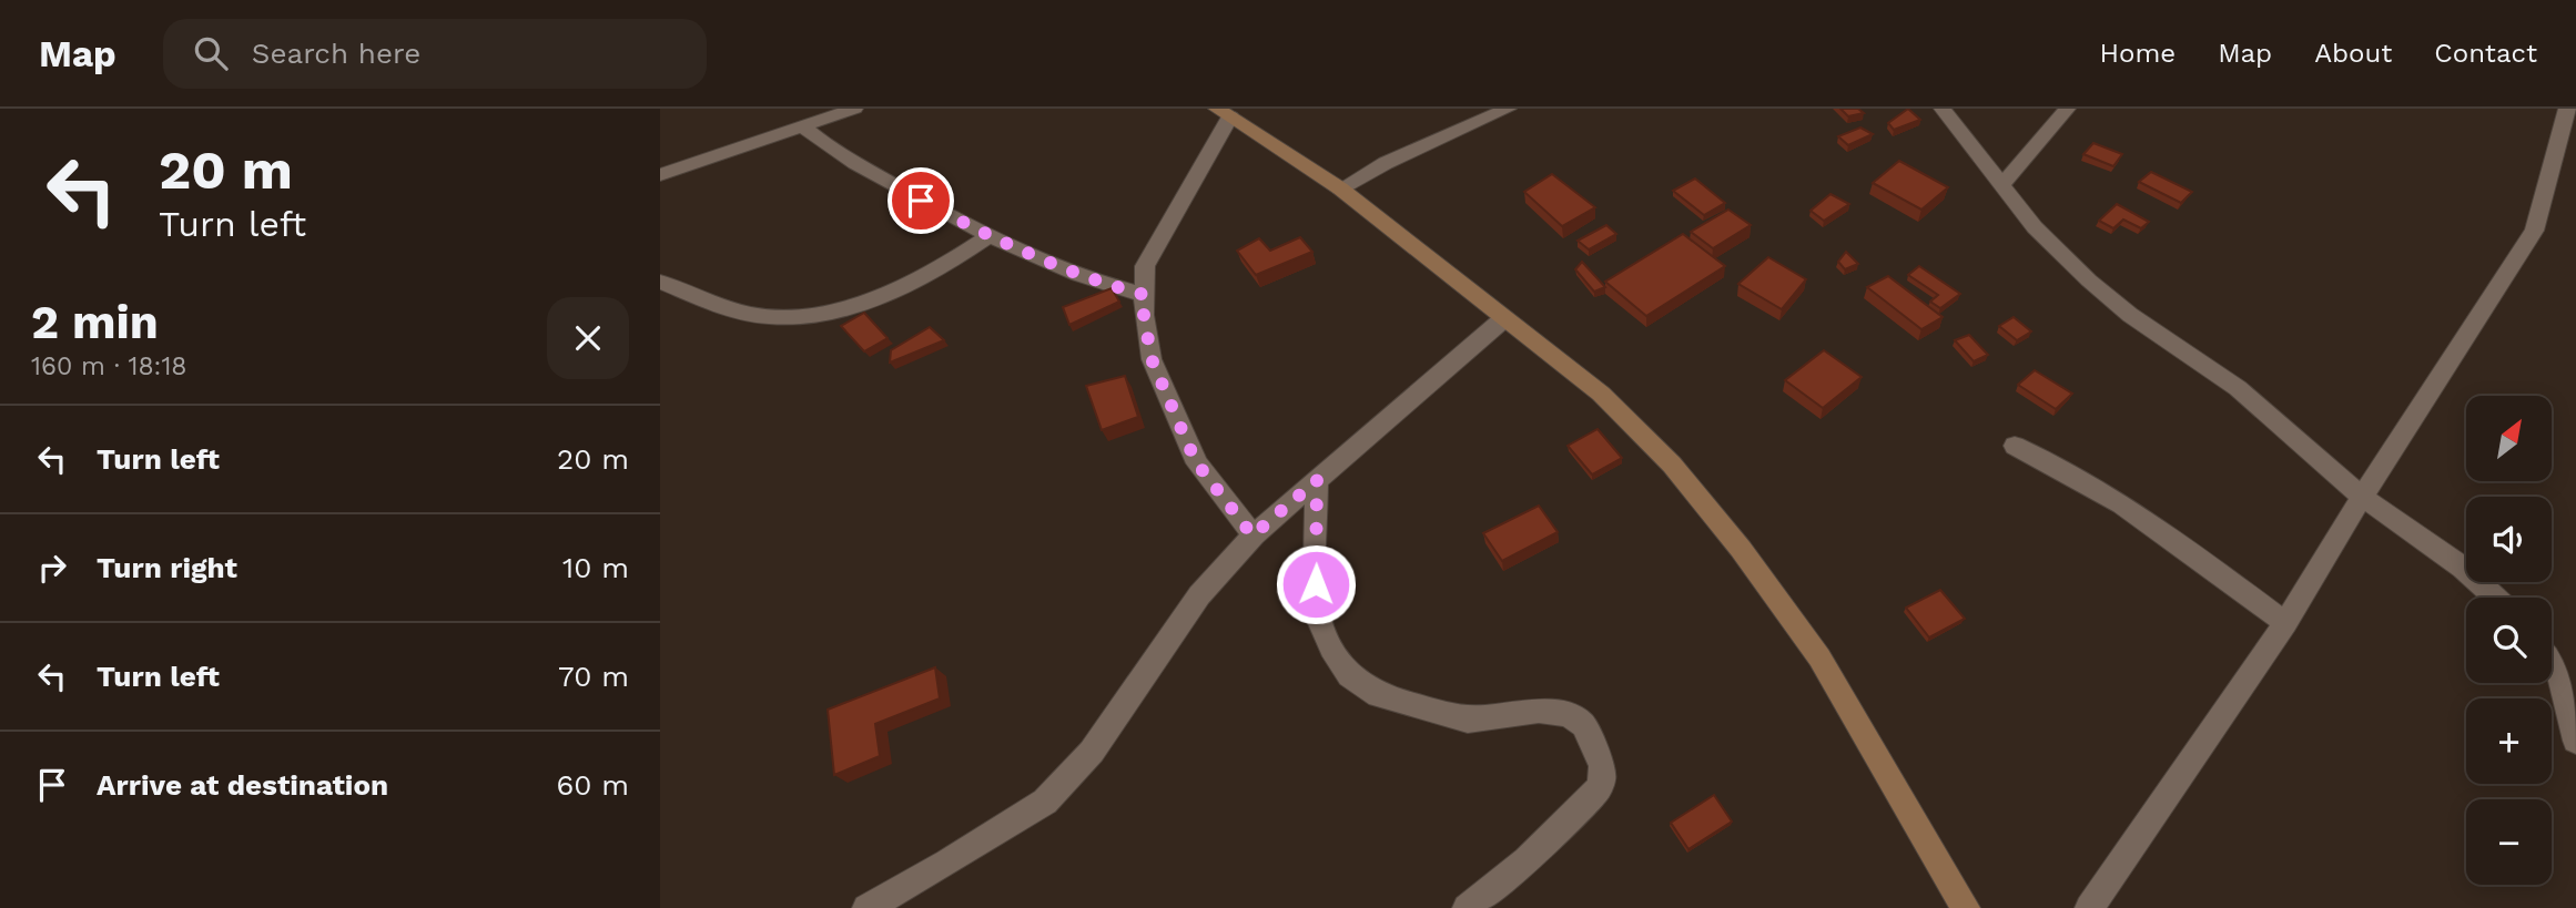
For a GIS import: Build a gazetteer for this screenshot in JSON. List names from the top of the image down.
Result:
{
  "north": "top right",
  "page": {
    "header": "Map",
    "search": "Search here",
    "nav": [
      "Home",
      "Map",
      "About",
      "Contact"
    ],
    "turn": ["20 m", "Turn left"],
    "heading": ["2 min", "160 m · 18:18"],
    "map_buttons": ["+", "−"],
    "list": [
      {
        "name": "Turn left",
        "value": "20 m"
      },
      {
        "name": "Turn right",
        "value": "10 m"
      },
      {
        "name": "Turn left",
        "value": "70 m"
      },
      {
        "name": "Arrive at destination",
        "value": "60 m"
      }
    ]
  }
}
